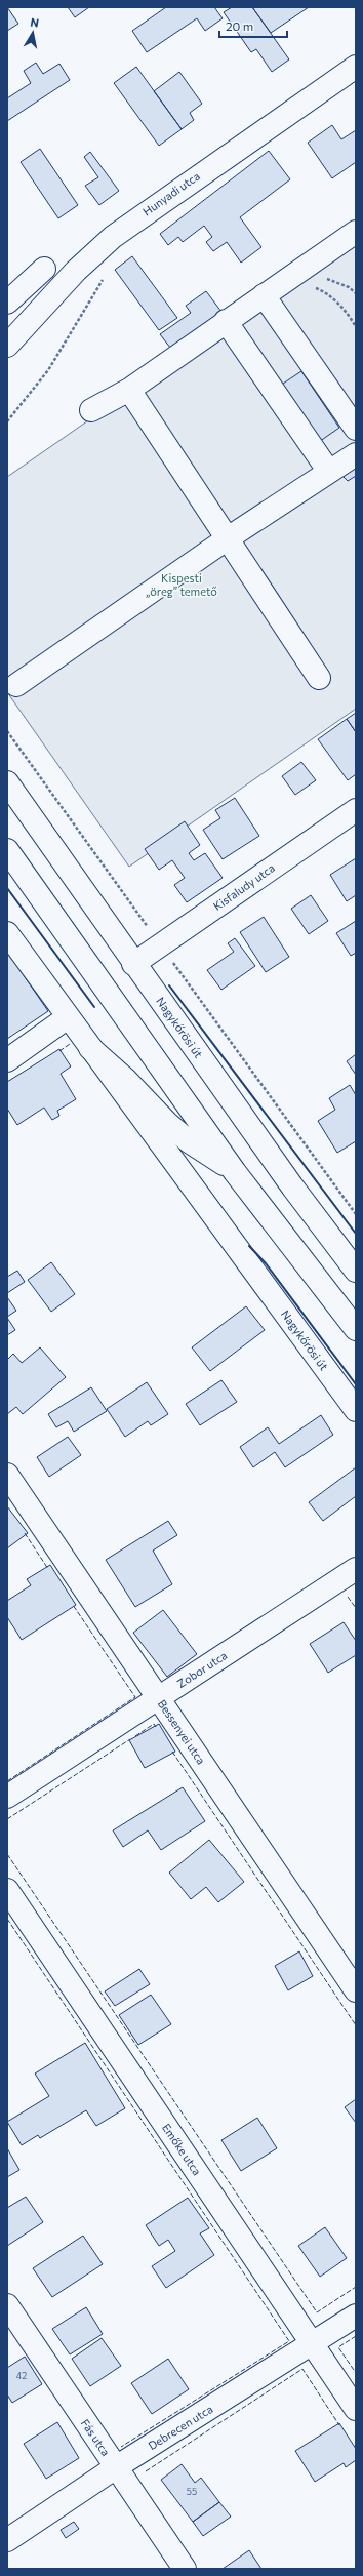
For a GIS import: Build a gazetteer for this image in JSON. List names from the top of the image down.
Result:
{
  "streets": {
    "street": [
      "Hunyadi utca",
      "Kisfaludy utca",
      "Nagykőrösi út",
      "Zobor utca",
      "Bessenyei utca",
      "Emőke utca",
      "Debrecen utca",
      "Fás utca"
    ]
  },
  "crossings": [
    ["Kisfaludy utca", "Nagykőrösi út"],
    ["Zobor utca", "Bessenyei utca"],
    ["Emőke utca", "Debrecen utca"],
    ["Debrecen utca", "Fás utca"]
  ],
  "parks": ["Kispesti „öreg” temető"],
  "house_numbers": ["42", "55"],
  "scale_bar": "20 m",
  "north": "top"
}
